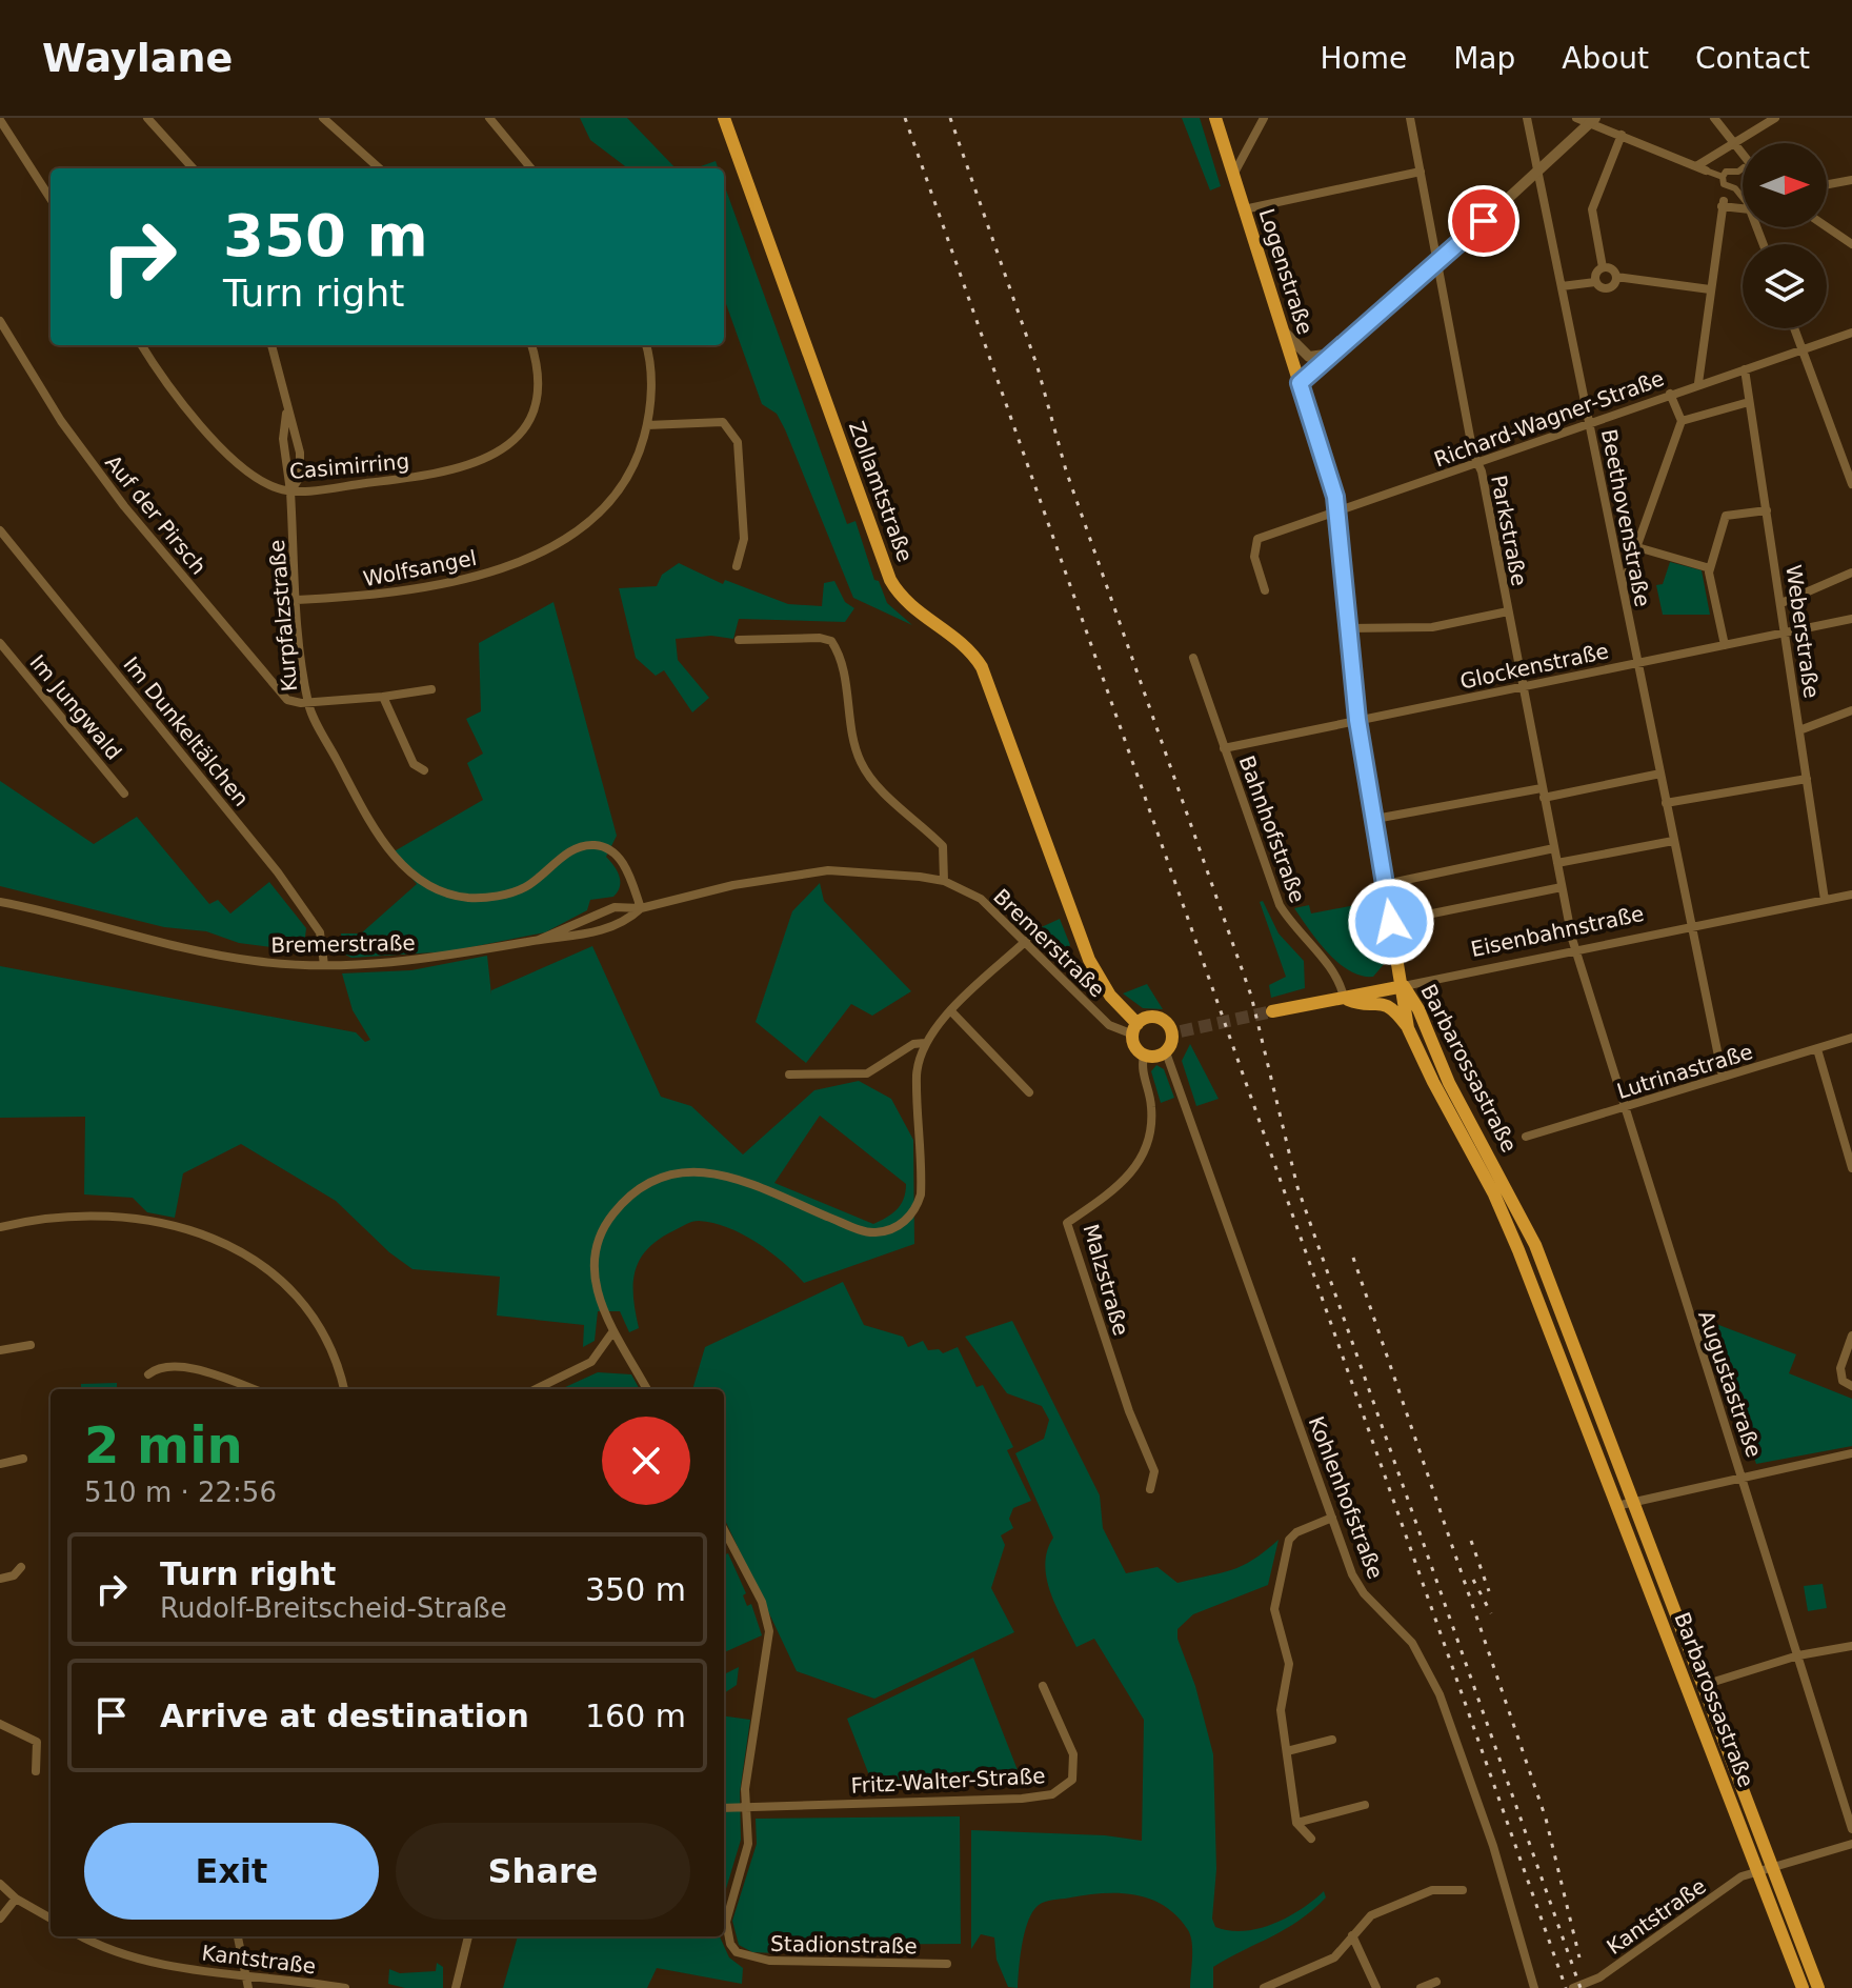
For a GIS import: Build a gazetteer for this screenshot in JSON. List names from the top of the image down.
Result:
{
  "streets": {
    "main road": [
      "Logenstraße",
      "Zollamtstraße",
      "Eisenbahnstraße",
      "Barbarossastraße"
    ],
    "street": [
      "Richard-Wagner-Straße",
      "Casimirring",
      "Auf der Pirsch",
      "Beethovenstraße",
      "Parkstraße",
      "Wolfsangel",
      "Kurpfalzstraße",
      "Weberstraße",
      "Glockenstraße",
      "Im Jungwald",
      "Im Dunkeltälchen",
      "Bahnhofstraße",
      "Bremerstraße",
      "Lutrinastraße",
      "Malzstraße",
      "Augustastraße",
      "Kohlenhofstraße",
      "Fritz-Walter-Straße",
      "Kantstraße",
      "Stadionstraße"
    ]
  },
  "crossings": [
    ["Logenstraße", "Richard-Wagner-Straße"],
    ["Logenstraße", "Glockenstraße"],
    ["Logenstraße", "Eisenbahnstraße"],
    ["Logenstraße", "Barbarossastraße"],
    ["Richard-Wagner-Straße", "Beethovenstraße"],
    ["Richard-Wagner-Straße", "Parkstraße"],
    ["Richard-Wagner-Straße", "Weberstraße"],
    ["Casimirring", "Kurpfalzstraße"],
    ["Zollamtstraße", "Bremerstraße"],
    ["Zollamtstraße", "Malzstraße"],
    ["Zollamtstraße", "Kohlenhofstraße"],
    ["Auf der Pirsch", "Kurpfalzstraße"],
    ["Beethovenstraße", "Glockenstraße"],
    ["Beethovenstraße", "Eisenbahnstraße"],
    ["Beethovenstraße", "Lutrinastraße"],
    ["Parkstraße", "Glockenstraße"],
    ["Parkstraße", "Eisenbahnstraße"],
    ["Parkstraße", "Augustastraße"],
    ["Wolfsangel", "Kurpfalzstraße"],
    ["Kurpfalzstraße", "Bremerstraße"],
    ["Weberstraße", "Glockenstraße"],
    ["Weberstraße", "Eisenbahnstraße"],
    ["Glockenstraße", "Bahnhofstraße"],
    ["Im Dunkeltälchen", "Bremerstraße"],
    ["Bahnhofstraße", "Eisenbahnstraße"],
    ["Eisenbahnstraße", "Barbarossastraße"],
    ["Eisenbahnstraße", "Augustastraße"],
    ["Bremerstraße", "Malzstraße"],
    ["Bremerstraße", "Kohlenhofstraße"],
    ["Barbarossastraße", "Kantstraße"],
    ["Lutrinastraße", "Augustastraße"],
    ["Malzstraße", "Kohlenhofstraße"],
    ["Fritz-Walter-Straße", "Stadionstraße"]
  ],
  "north": "right",
  "page": {
    "header": "Waylane",
    "nav": [
      "Home",
      "Map",
      "About",
      "Contact"
    ],
    "turn": ["350 m", "Turn right"],
    "heading": ["2 min", "510 m · 22:56"],
    "list": [
      {
        "name": "Turn right",
        "note": "Rudolf-Breitscheid-Straße",
        "value": "350 m"
      },
      {
        "name": "Arrive at destination",
        "value": "160 m"
      }
    ],
    "buttons": ["Exit", "Share"]
  }
}
